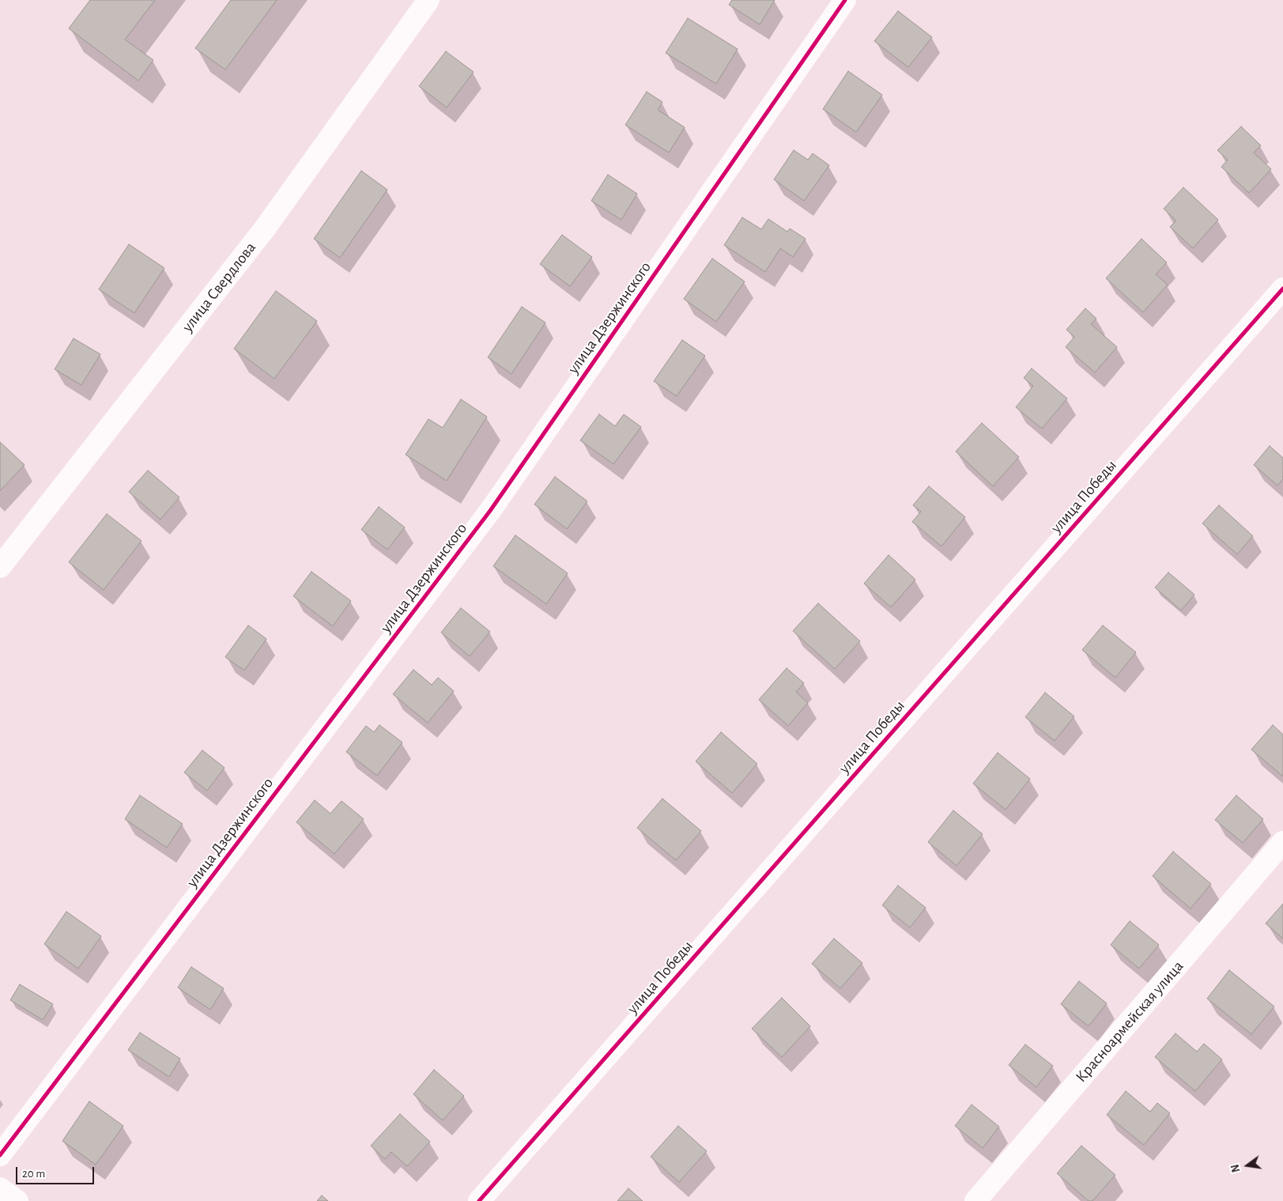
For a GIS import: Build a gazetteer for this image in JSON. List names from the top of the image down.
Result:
{
  "streets": {
    "street": [
      "улица Свердлова",
      "улица Дзержинского",
      "улица Победы",
      "Красноармейская улица"
    ]
  },
  "scale_bar": "20 m",
  "north": "left"
}
